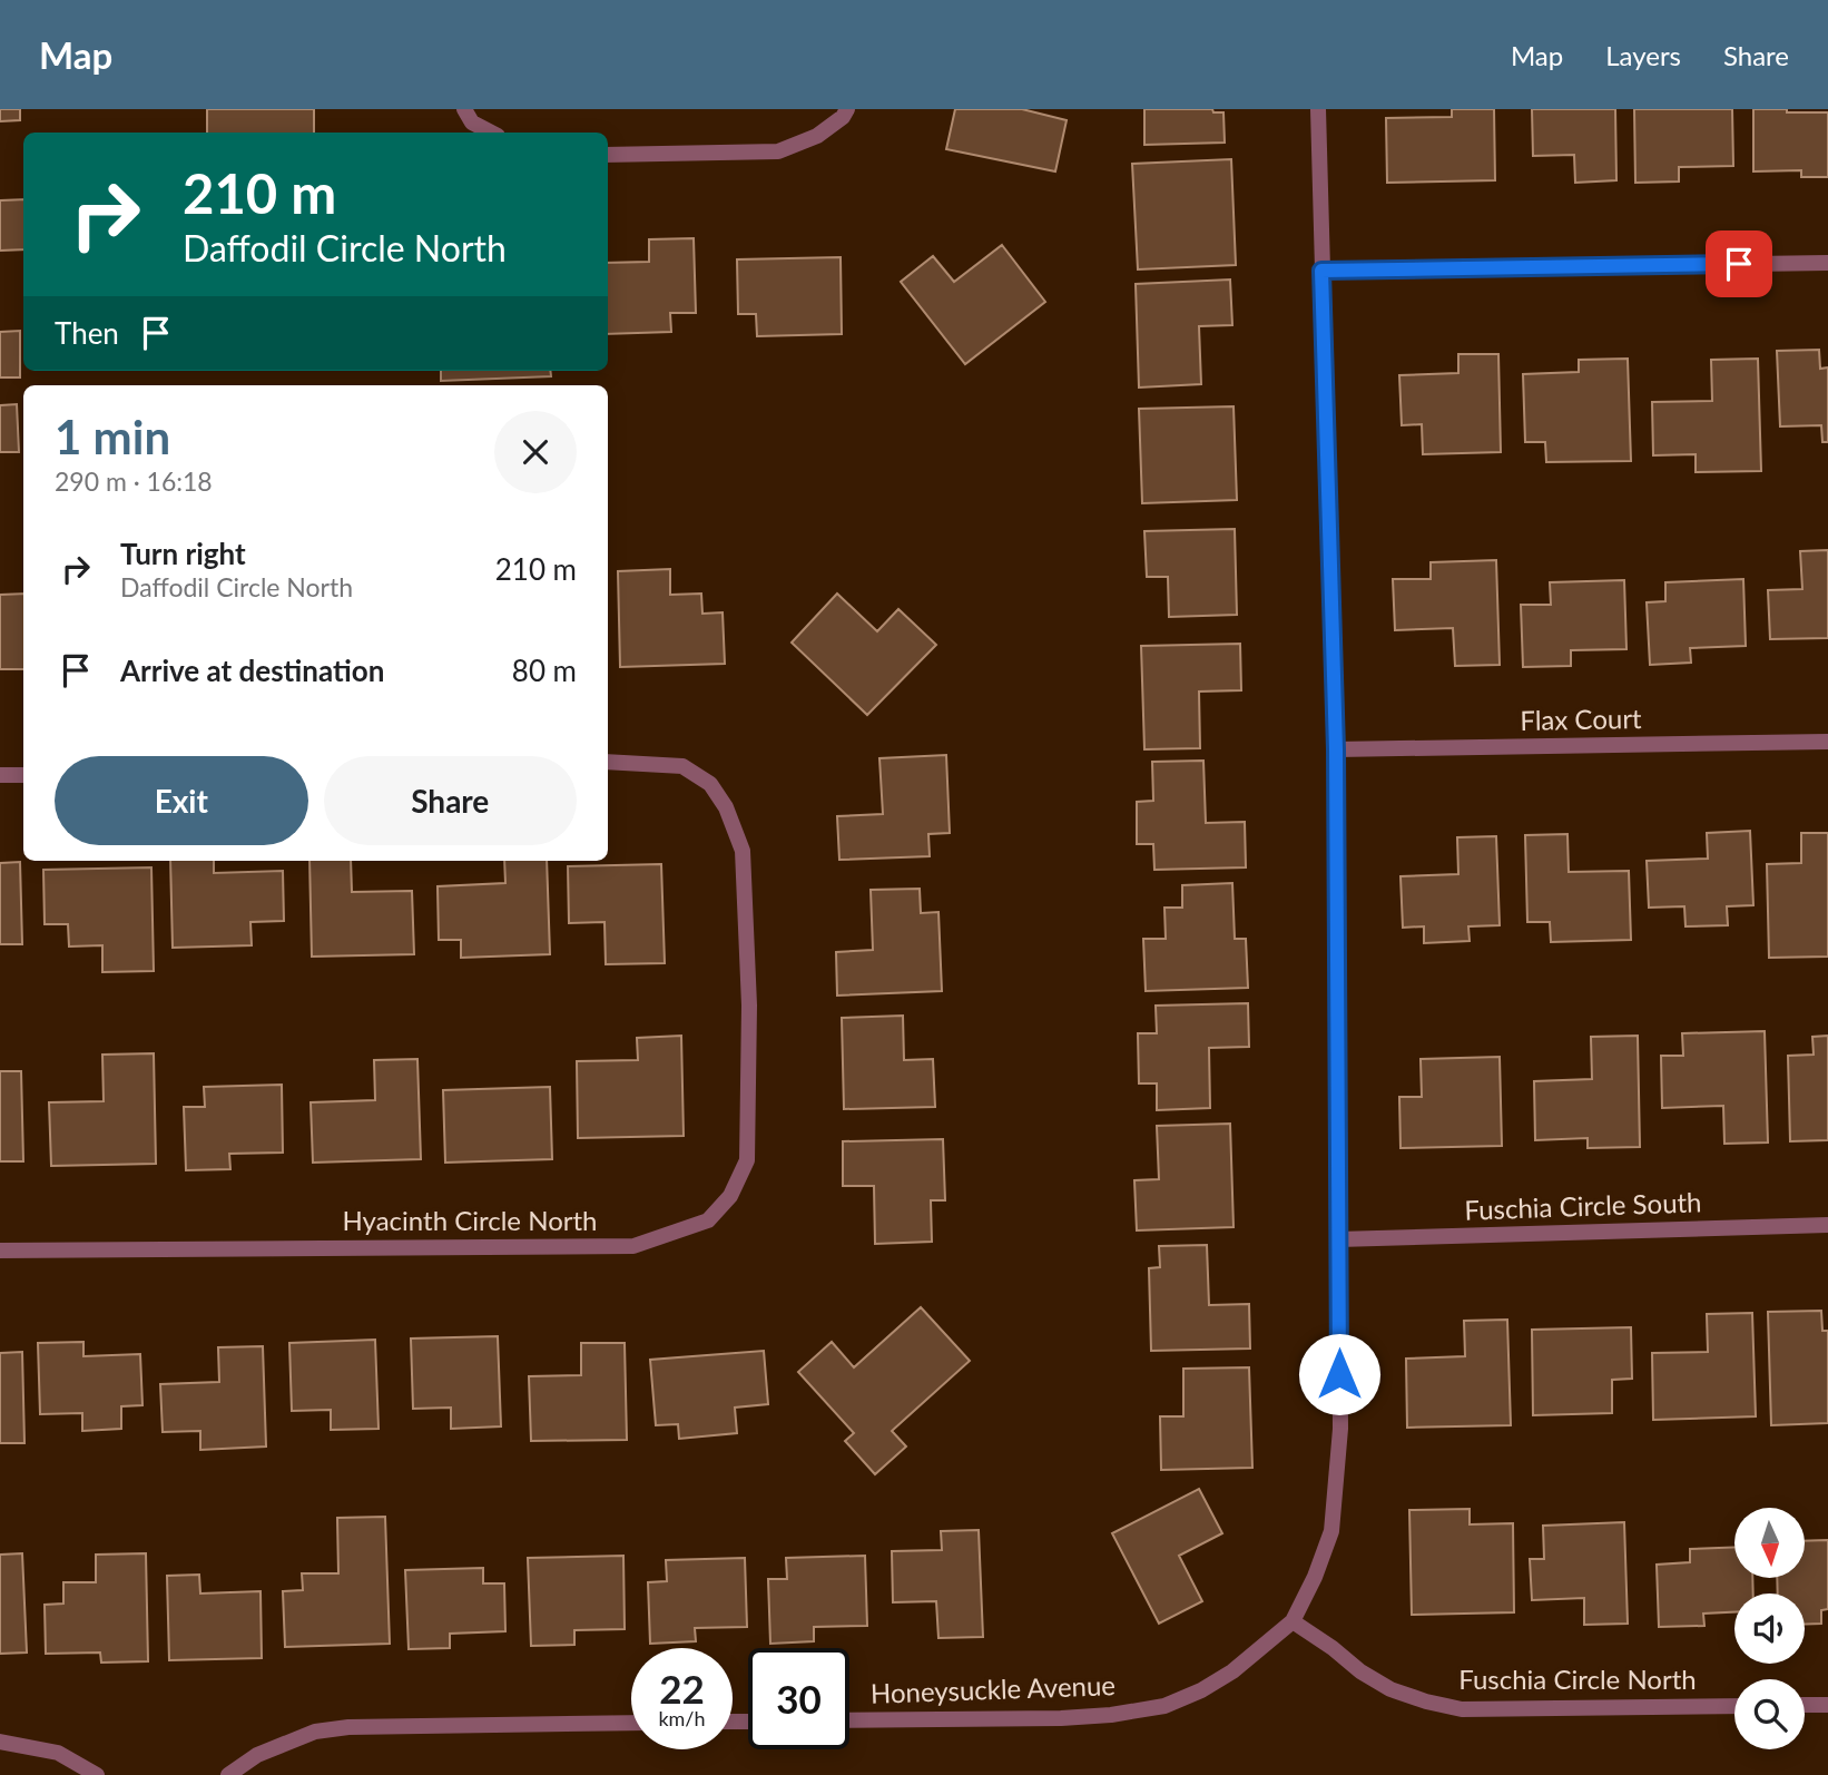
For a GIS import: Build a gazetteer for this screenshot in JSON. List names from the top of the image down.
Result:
{
  "streets": {
    "street": [
      "Flax Court",
      "Fuschia Circle South",
      "Hyacinth Circle North",
      "Fuschia Circle North",
      "Honeysuckle Avenue"
    ]
  },
  "crossings": [
    ["Flax Court", "Honeysuckle Avenue"],
    ["Fuschia Circle South", "Honeysuckle Avenue"],
    ["Fuschia Circle North", "Honeysuckle Avenue"]
  ],
  "north": "bottom",
  "page": {
    "header": "Map",
    "nav": ["Map", "Layers", "Share"],
    "turn": ["210 m", "Daffodil Circle North"],
    "then": "Then",
    "heading": ["1 min", "290 m · 16:18"],
    "list": [
      {
        "name": "Turn right",
        "note": "Daffodil Circle North",
        "value": "210 m"
      },
      {
        "name": "Arrive at destination",
        "value": "80 m"
      }
    ],
    "buttons": ["Exit", "Share"],
    "speed": "22 km/h",
    "limit": "30"
  }
}
